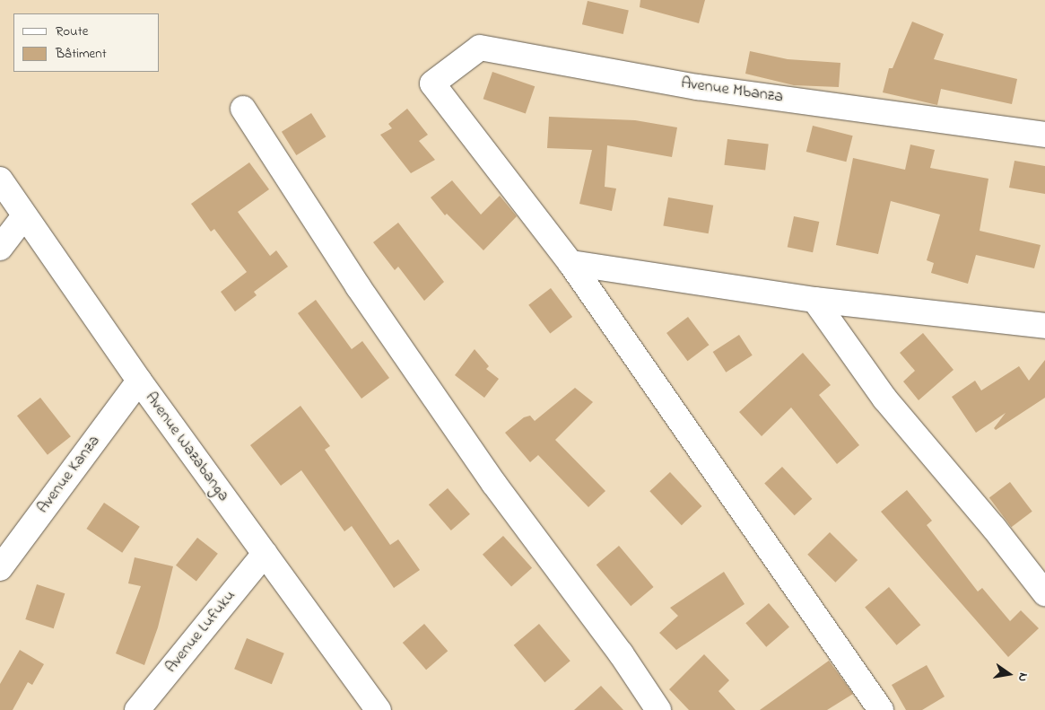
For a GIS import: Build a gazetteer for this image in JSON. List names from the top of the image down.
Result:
{
  "streets": {
    "street": [
      "Avenue Mbanza",
      "Avenue Wazabanga",
      "Avenue Kanza",
      "Avenue Lufuku"
    ]
  },
  "crossings": [
    ["Avenue Wazabanga", "Avenue Kanza"],
    ["Avenue Wazabanga", "Avenue Lufuku"]
  ],
  "legend": ["Route", "Bâtiment"],
  "north": "right"
}
